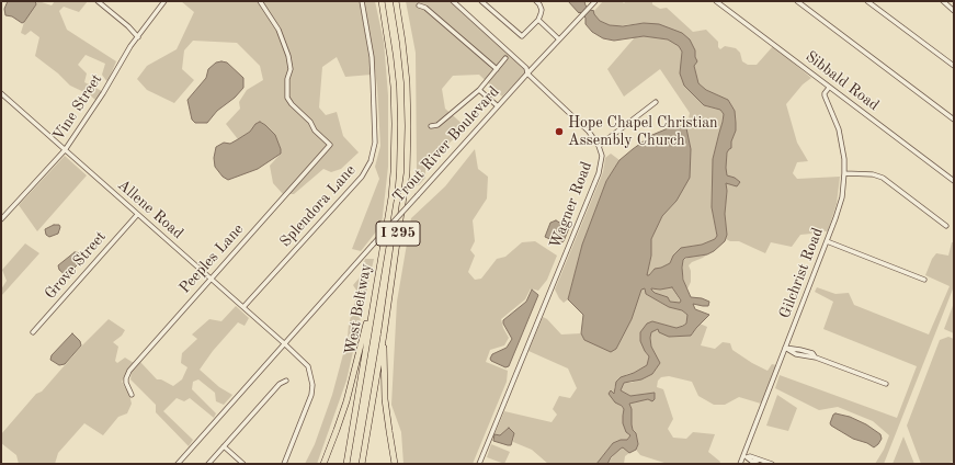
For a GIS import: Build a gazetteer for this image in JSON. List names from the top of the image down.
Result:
{
  "streets": {
    "highway": ["I 295", "West Beltway"],
    "street": [
      "Sibbald Road",
      "Vine Street",
      "Trout River Boulevard",
      "Wagner Road",
      "Splendora Lane",
      "Allene Road",
      "Peeples Lane",
      "Grove Street",
      "Gilchrist Road"
    ]
  },
  "crossings": [
    ["Sibbald Road", "Gilchrist Road"],
    ["Vine Street", "Allene Road"],
    ["Trout River Boulevard", "Wagner Road"],
    ["Trout River Boulevard", "Allene Road"],
    ["Splendora Lane", "Allene Road"],
    ["Allene Road", "Peeples Lane"],
    ["Allene Road", "Grove Street"]
  ],
  "places": ["Hope Chapel Christian Assembly Church"]
}
